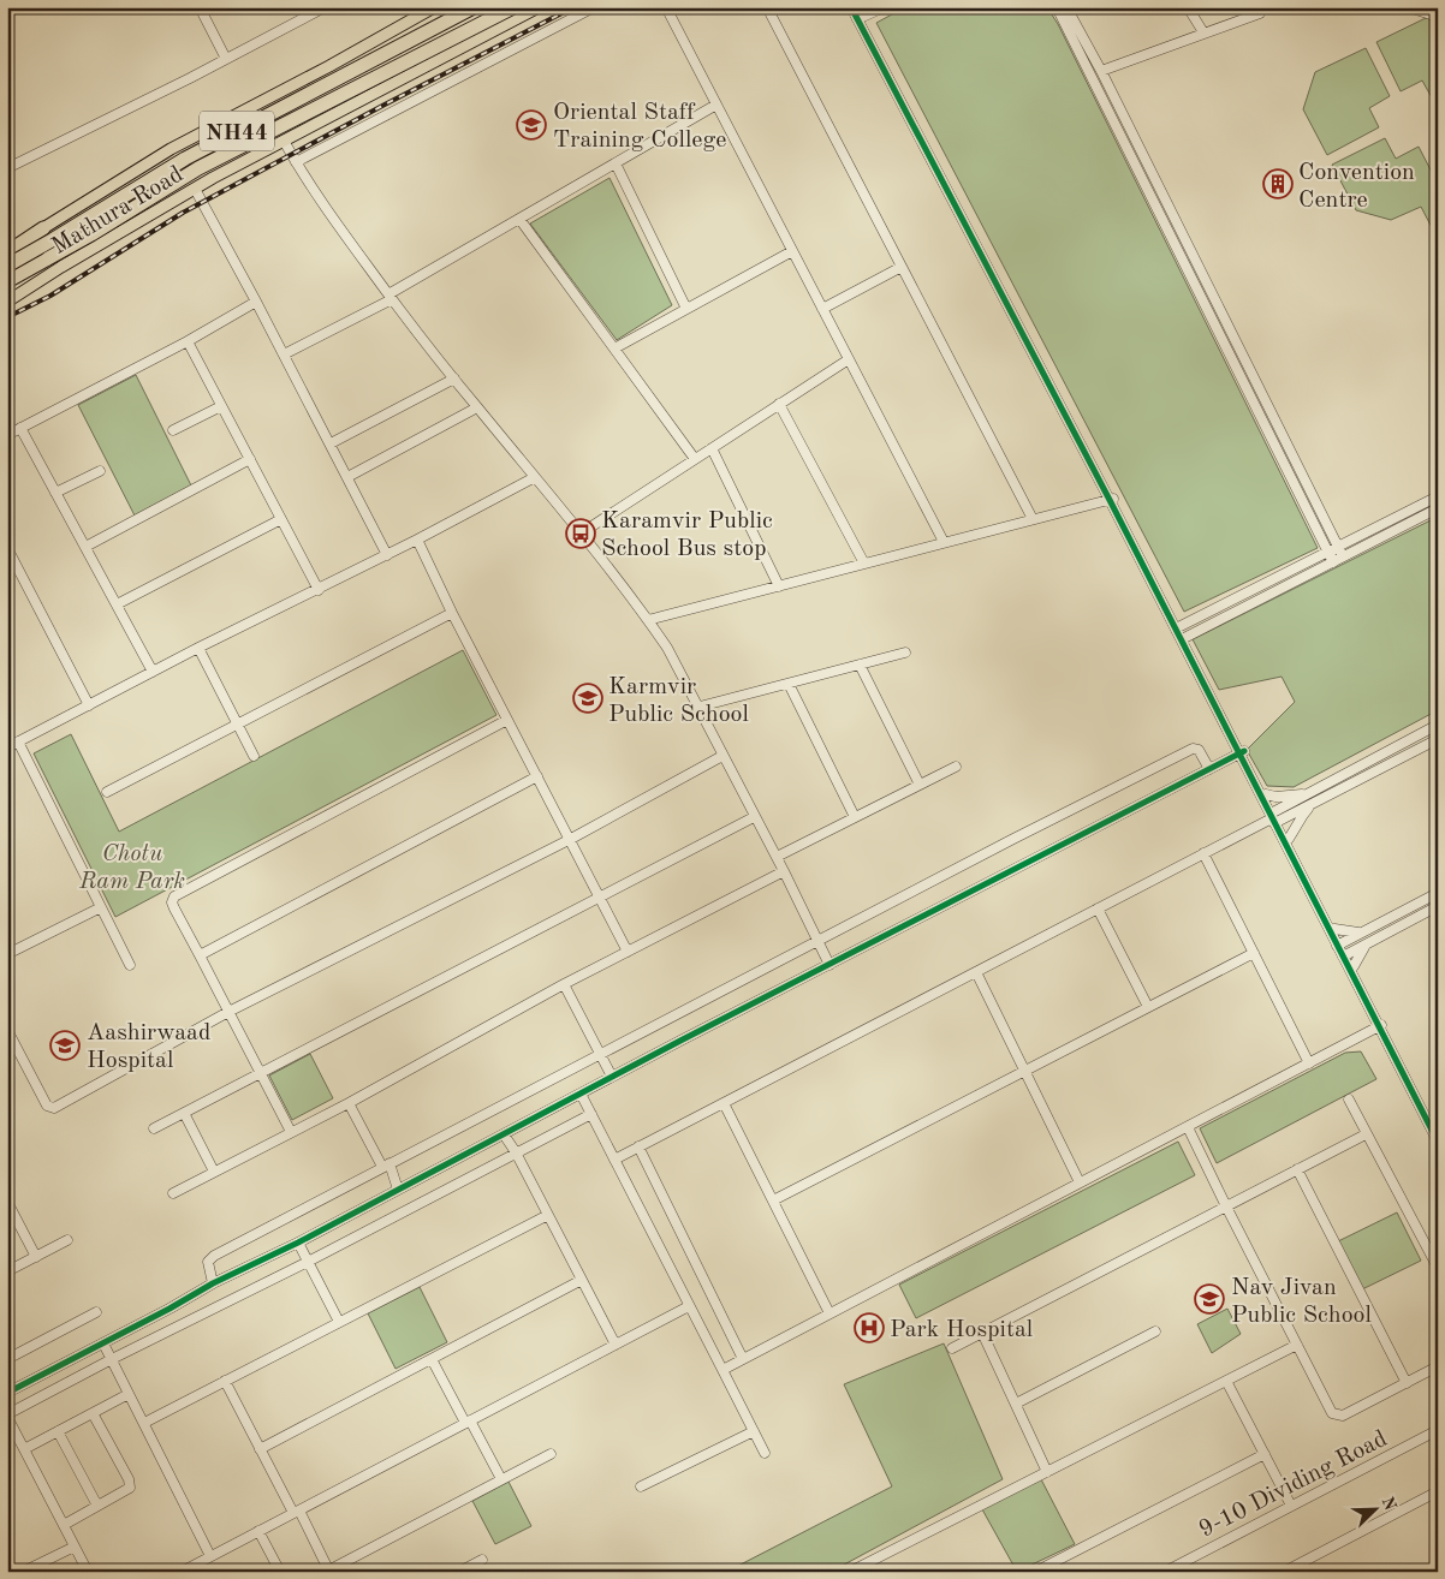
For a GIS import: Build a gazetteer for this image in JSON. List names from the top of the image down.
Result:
{
  "streets": {
    "highway": ["NH44"],
    "main road": ["Mathura Road"],
    "street": ["9-10 Dividing Road"]
  },
  "parks": ["Chotu Ram Park"],
  "places": {
    "school or university": [
      "Oriental Staff Training College",
      "Karmvir Public School",
      "Aashirwaad Hospital",
      "Nav Jivan Public School"
    ],
    "building": ["Convention Centre"],
    "bus stop": ["Karamvir Public School Bus stop"],
    "hospital": ["Park Hospital"]
  },
  "north": "top right"
}
